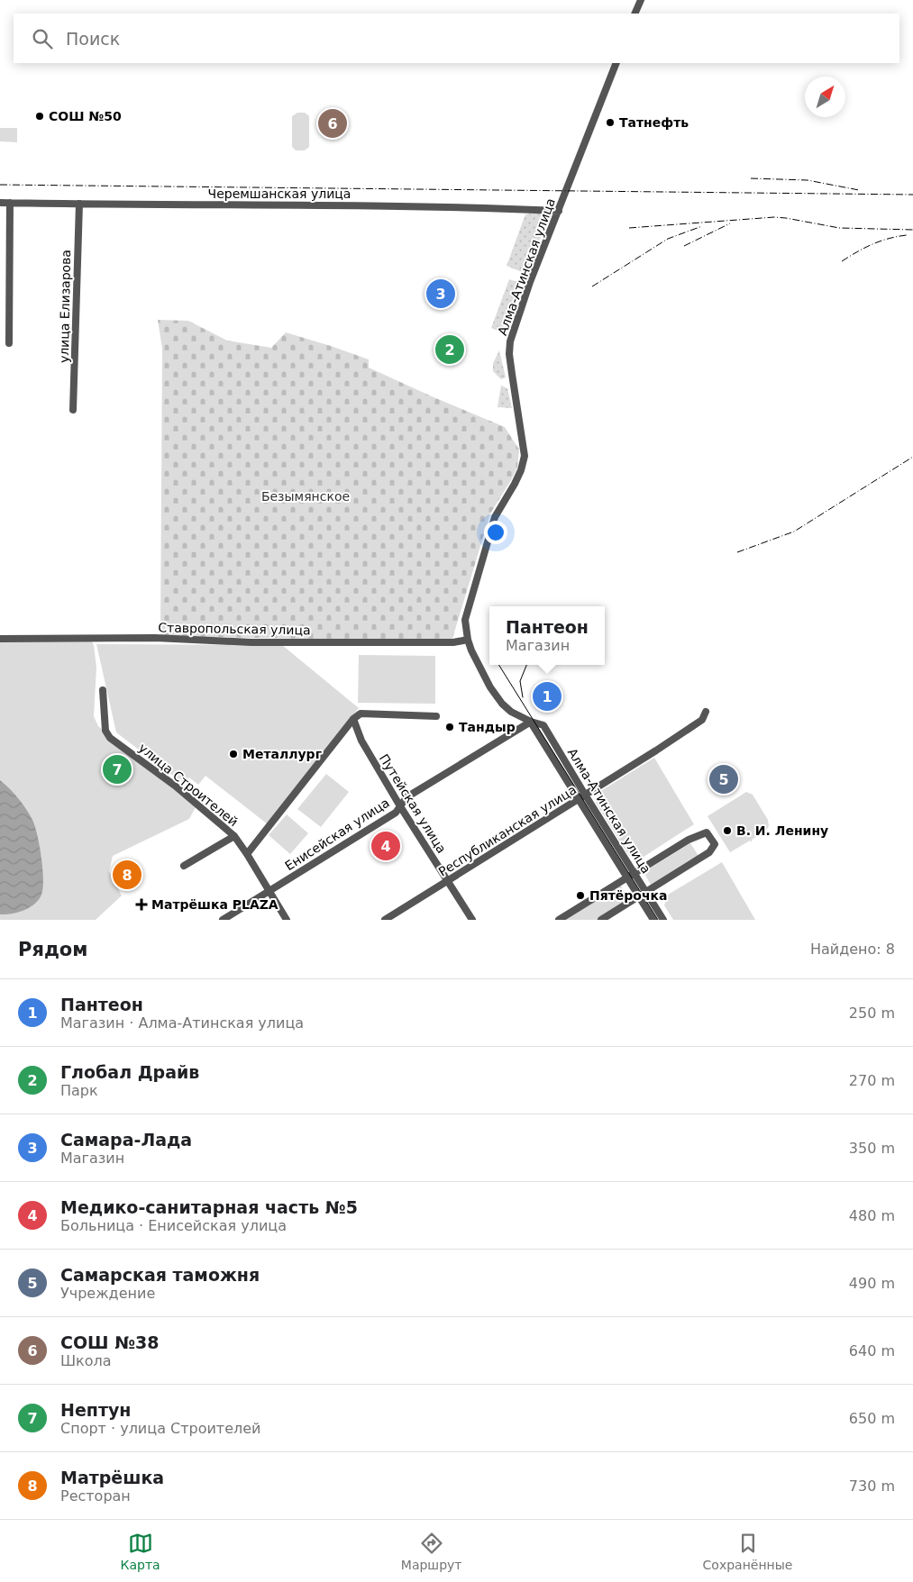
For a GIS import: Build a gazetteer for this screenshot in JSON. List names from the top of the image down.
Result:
{
  "streets": {
    "street": [
      "Черемшанская улица",
      "Алма-Атинская улица",
      "улица Елизарова",
      "Ставропольская улица",
      "улица Строителей",
      "Путейская улица",
      "Республиканская улица",
      "Енисейская улица"
    ]
  },
  "crossings": [
    ["Черемшанская улица", "Алма-Атинская улица"],
    ["Черемшанская улица", "улица Елизарова"],
    ["Алма-Атинская улица", "Ставропольская улица"],
    ["Алма-Атинская улица", "Республиканская улица"],
    ["Алма-Атинская улица", "Енисейская улица"],
    ["улица Строителей", "Енисейская улица"],
    ["Путейская улица", "Республиканская улица"],
    ["Путейская улица", "Енисейская улица"]
  ],
  "parks": ["Безымянское"],
  "places": {
    "other": [
      "СОШ №50",
      "Татнефть",
      "Тандыр",
      "Металлург",
      "В. И. Ленину",
      "Пятёрочка"
    ],
    "health": ["Матрёшка PLAZA"]
  },
  "north": "top right",
  "page": {
    "search": "Поиск",
    "pins": [
      "6",
      "3",
      "2",
      "1",
      "7",
      "5",
      "4",
      "8"
    ],
    "popup": ["Пантеон", "Магазин"],
    "heading": ["Рядом", "Найдено: 8"],
    "list": [
      {
        "mark": "1",
        "name": "Пантеон",
        "note": "Магазин · Алма-Атинская улица",
        "value": "250 m"
      },
      {
        "mark": "2",
        "name": "Глобал Драйв",
        "note": "Парк",
        "value": "270 m"
      },
      {
        "mark": "3",
        "name": "Самара-Лада",
        "note": "Магазин",
        "value": "350 m"
      },
      {
        "mark": "4",
        "name": "Медико-санитарная часть №5",
        "note": "Больница · Енисейская улица",
        "value": "480 m"
      },
      {
        "mark": "5",
        "name": "Самарская таможня",
        "note": "Учреждение",
        "value": "490 m"
      },
      {
        "mark": "6",
        "name": "СОШ №38",
        "note": "Школа",
        "value": "640 m"
      },
      {
        "mark": "7",
        "name": "Нептун",
        "note": "Спорт · улица Строителей",
        "value": "650 m"
      },
      {
        "mark": "8",
        "name": "Матрёшка",
        "note": "Ресторан",
        "value": "730 m"
      }
    ],
    "nav": ["Карта", "Маршрут", "Сохранённые"]
  }
}
